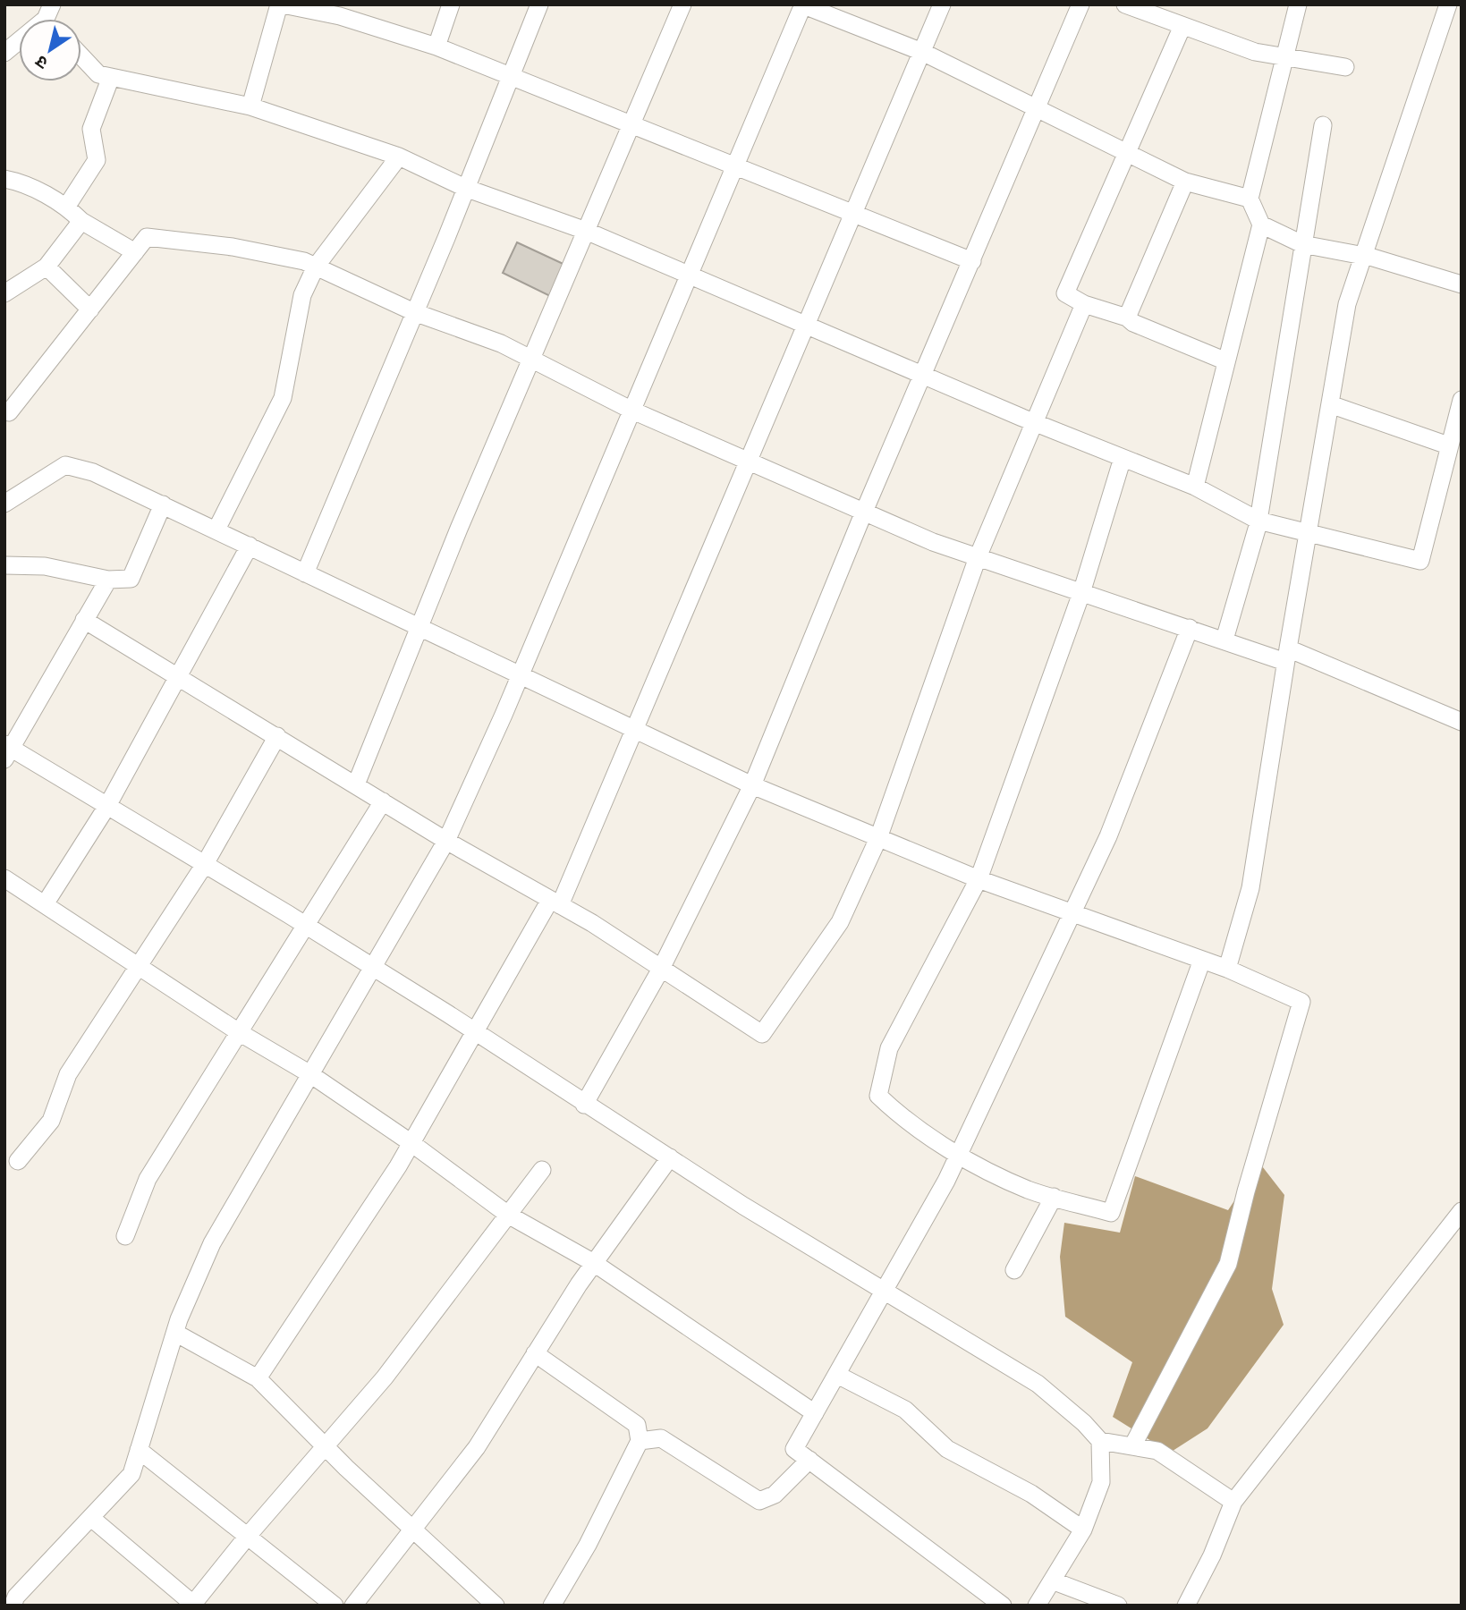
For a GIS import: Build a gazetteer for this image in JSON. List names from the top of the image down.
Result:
{
  "north": "bottom left"
}
